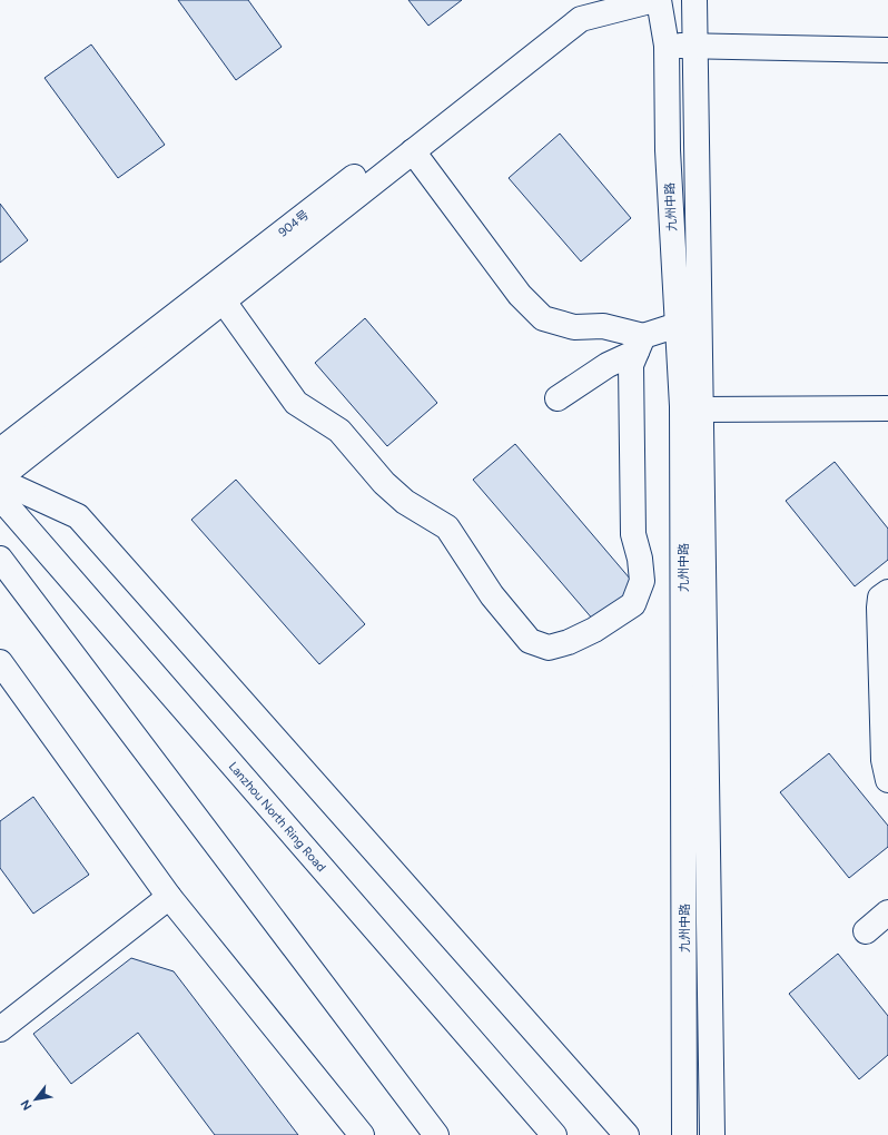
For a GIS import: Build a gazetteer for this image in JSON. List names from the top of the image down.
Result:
{
  "streets": {
    "main road": ["九州中路", "904号", "Lanzhou North Ring Road"]
  },
  "north": "bottom left"
}
